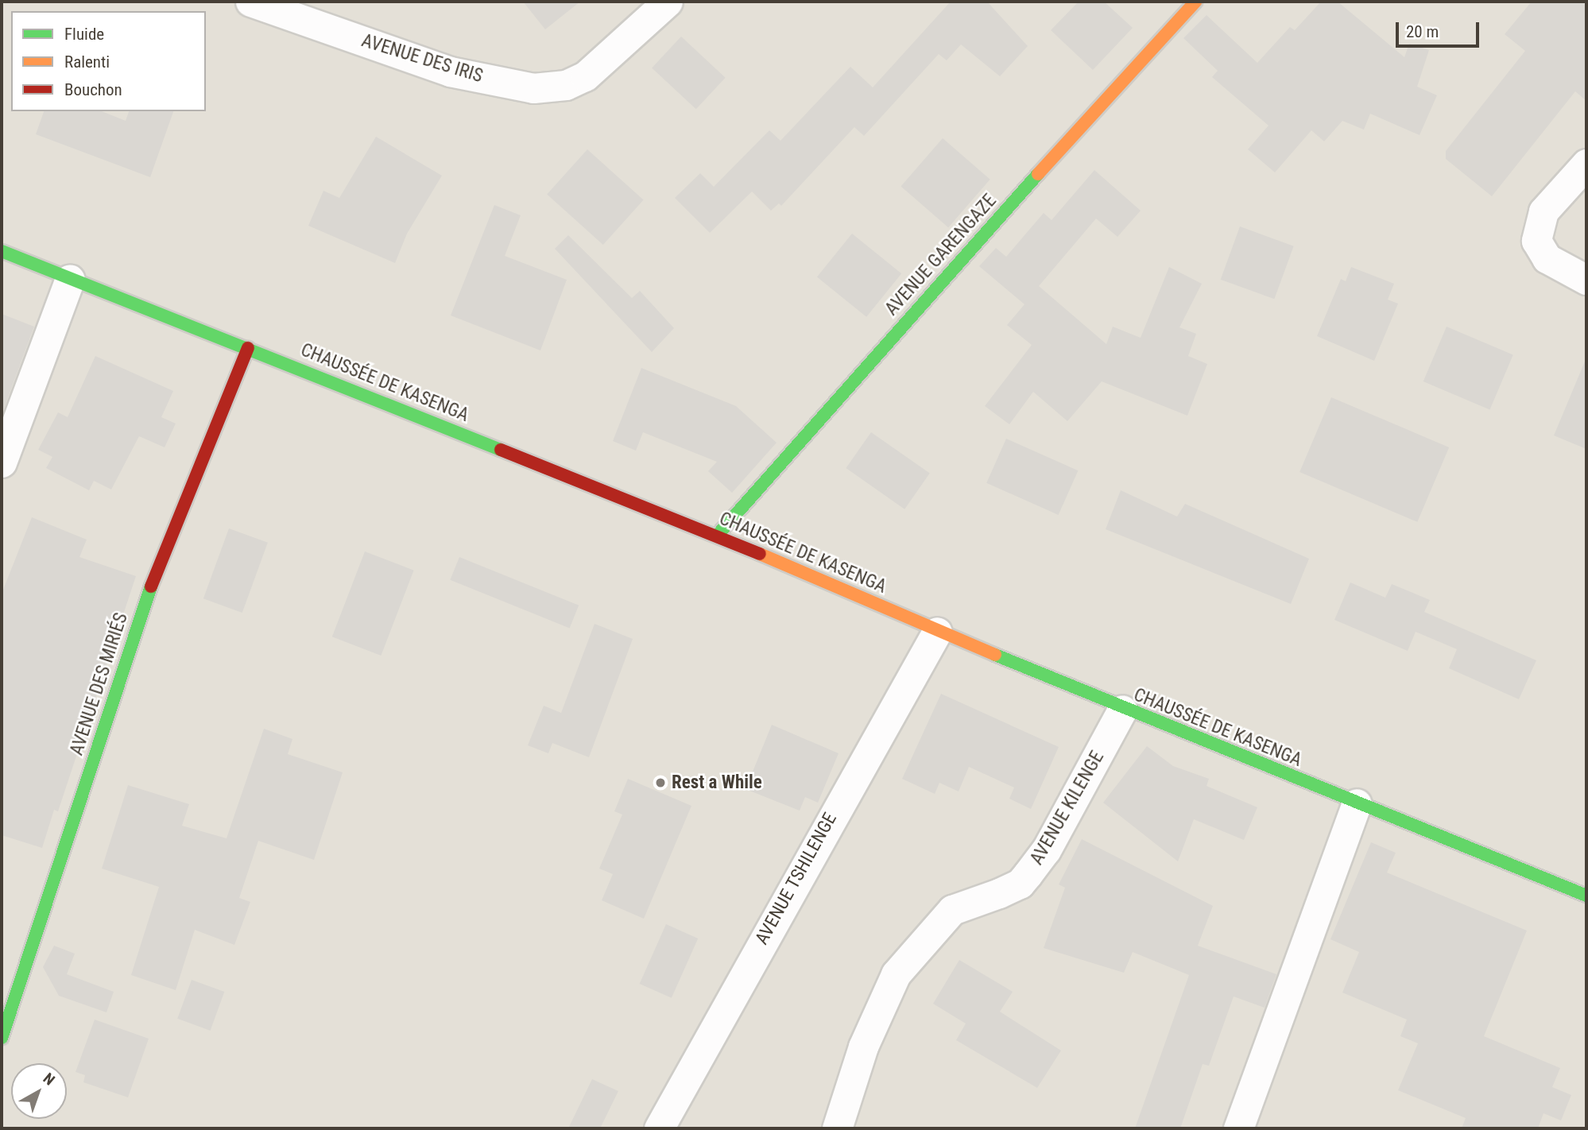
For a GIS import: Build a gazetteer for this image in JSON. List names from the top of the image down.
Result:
{
  "streets": {
    "main road": ["AVENUE GARENGAZE", "CHAUSSÉE DE KASENGA", "AVENUE DES MIRIÉS"],
    "street": ["AVENUE DES IRIS", "AVENUE KILENGE", "AVENUE TSHILENGE"]
  },
  "crossings": [
    ["AVENUE GARENGAZE", "CHAUSSÉE DE KASENGA"],
    ["CHAUSSÉE DE KASENGA", "AVENUE DES MIRIÉS"],
    ["CHAUSSÉE DE KASENGA", "AVENUE KILENGE"],
    ["CHAUSSÉE DE KASENGA", "AVENUE TSHILENGE"]
  ],
  "places": ["Rest a While"],
  "legend": ["Fluide", "Ralenti", "Bouchon"],
  "scale_bar": "20 m",
  "north": "top right"
}
